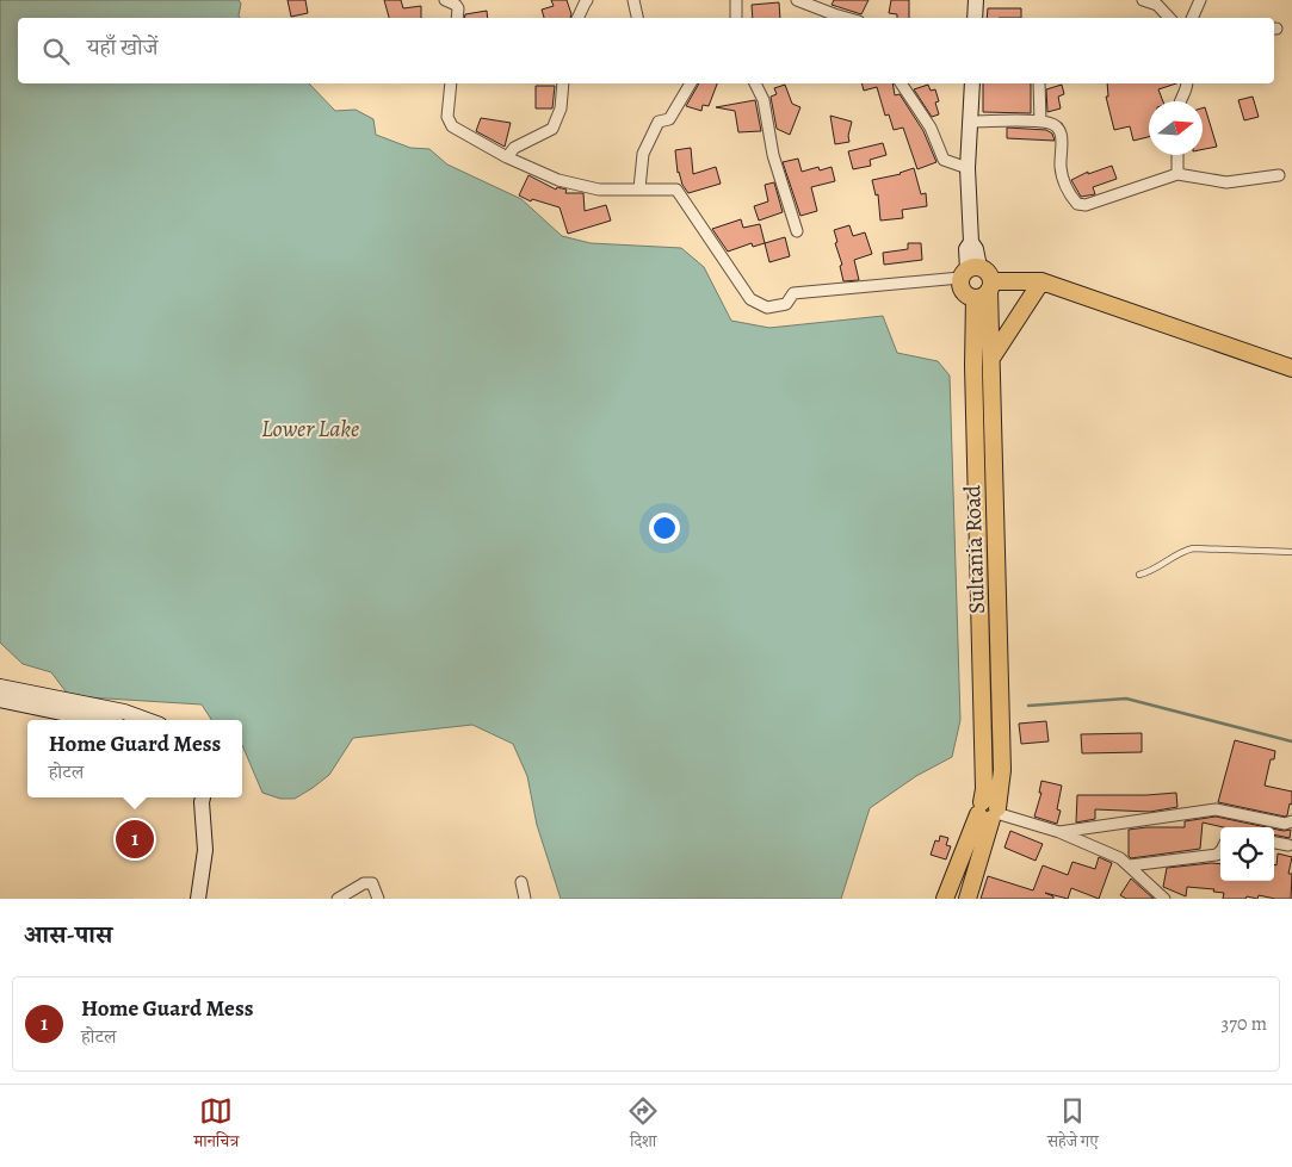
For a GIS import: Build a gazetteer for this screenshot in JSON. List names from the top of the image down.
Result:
{
  "streets": {
    "main road": ["Sultania Road"]
  },
  "water": ["Lower Lake"],
  "north": "right",
  "page": {
    "search": "यहाँ खोजें",
    "popup": ["Home Guard Mess", "होटल"],
    "pins": "1",
    "heading": "आस-पास",
    "list": [
      {
        "mark": "1",
        "name": "Home Guard Mess",
        "note": "होटल",
        "value": "370 m"
      }
    ],
    "nav": ["मानचित्र", "दिशा", "सहेजे गए"]
  }
}
